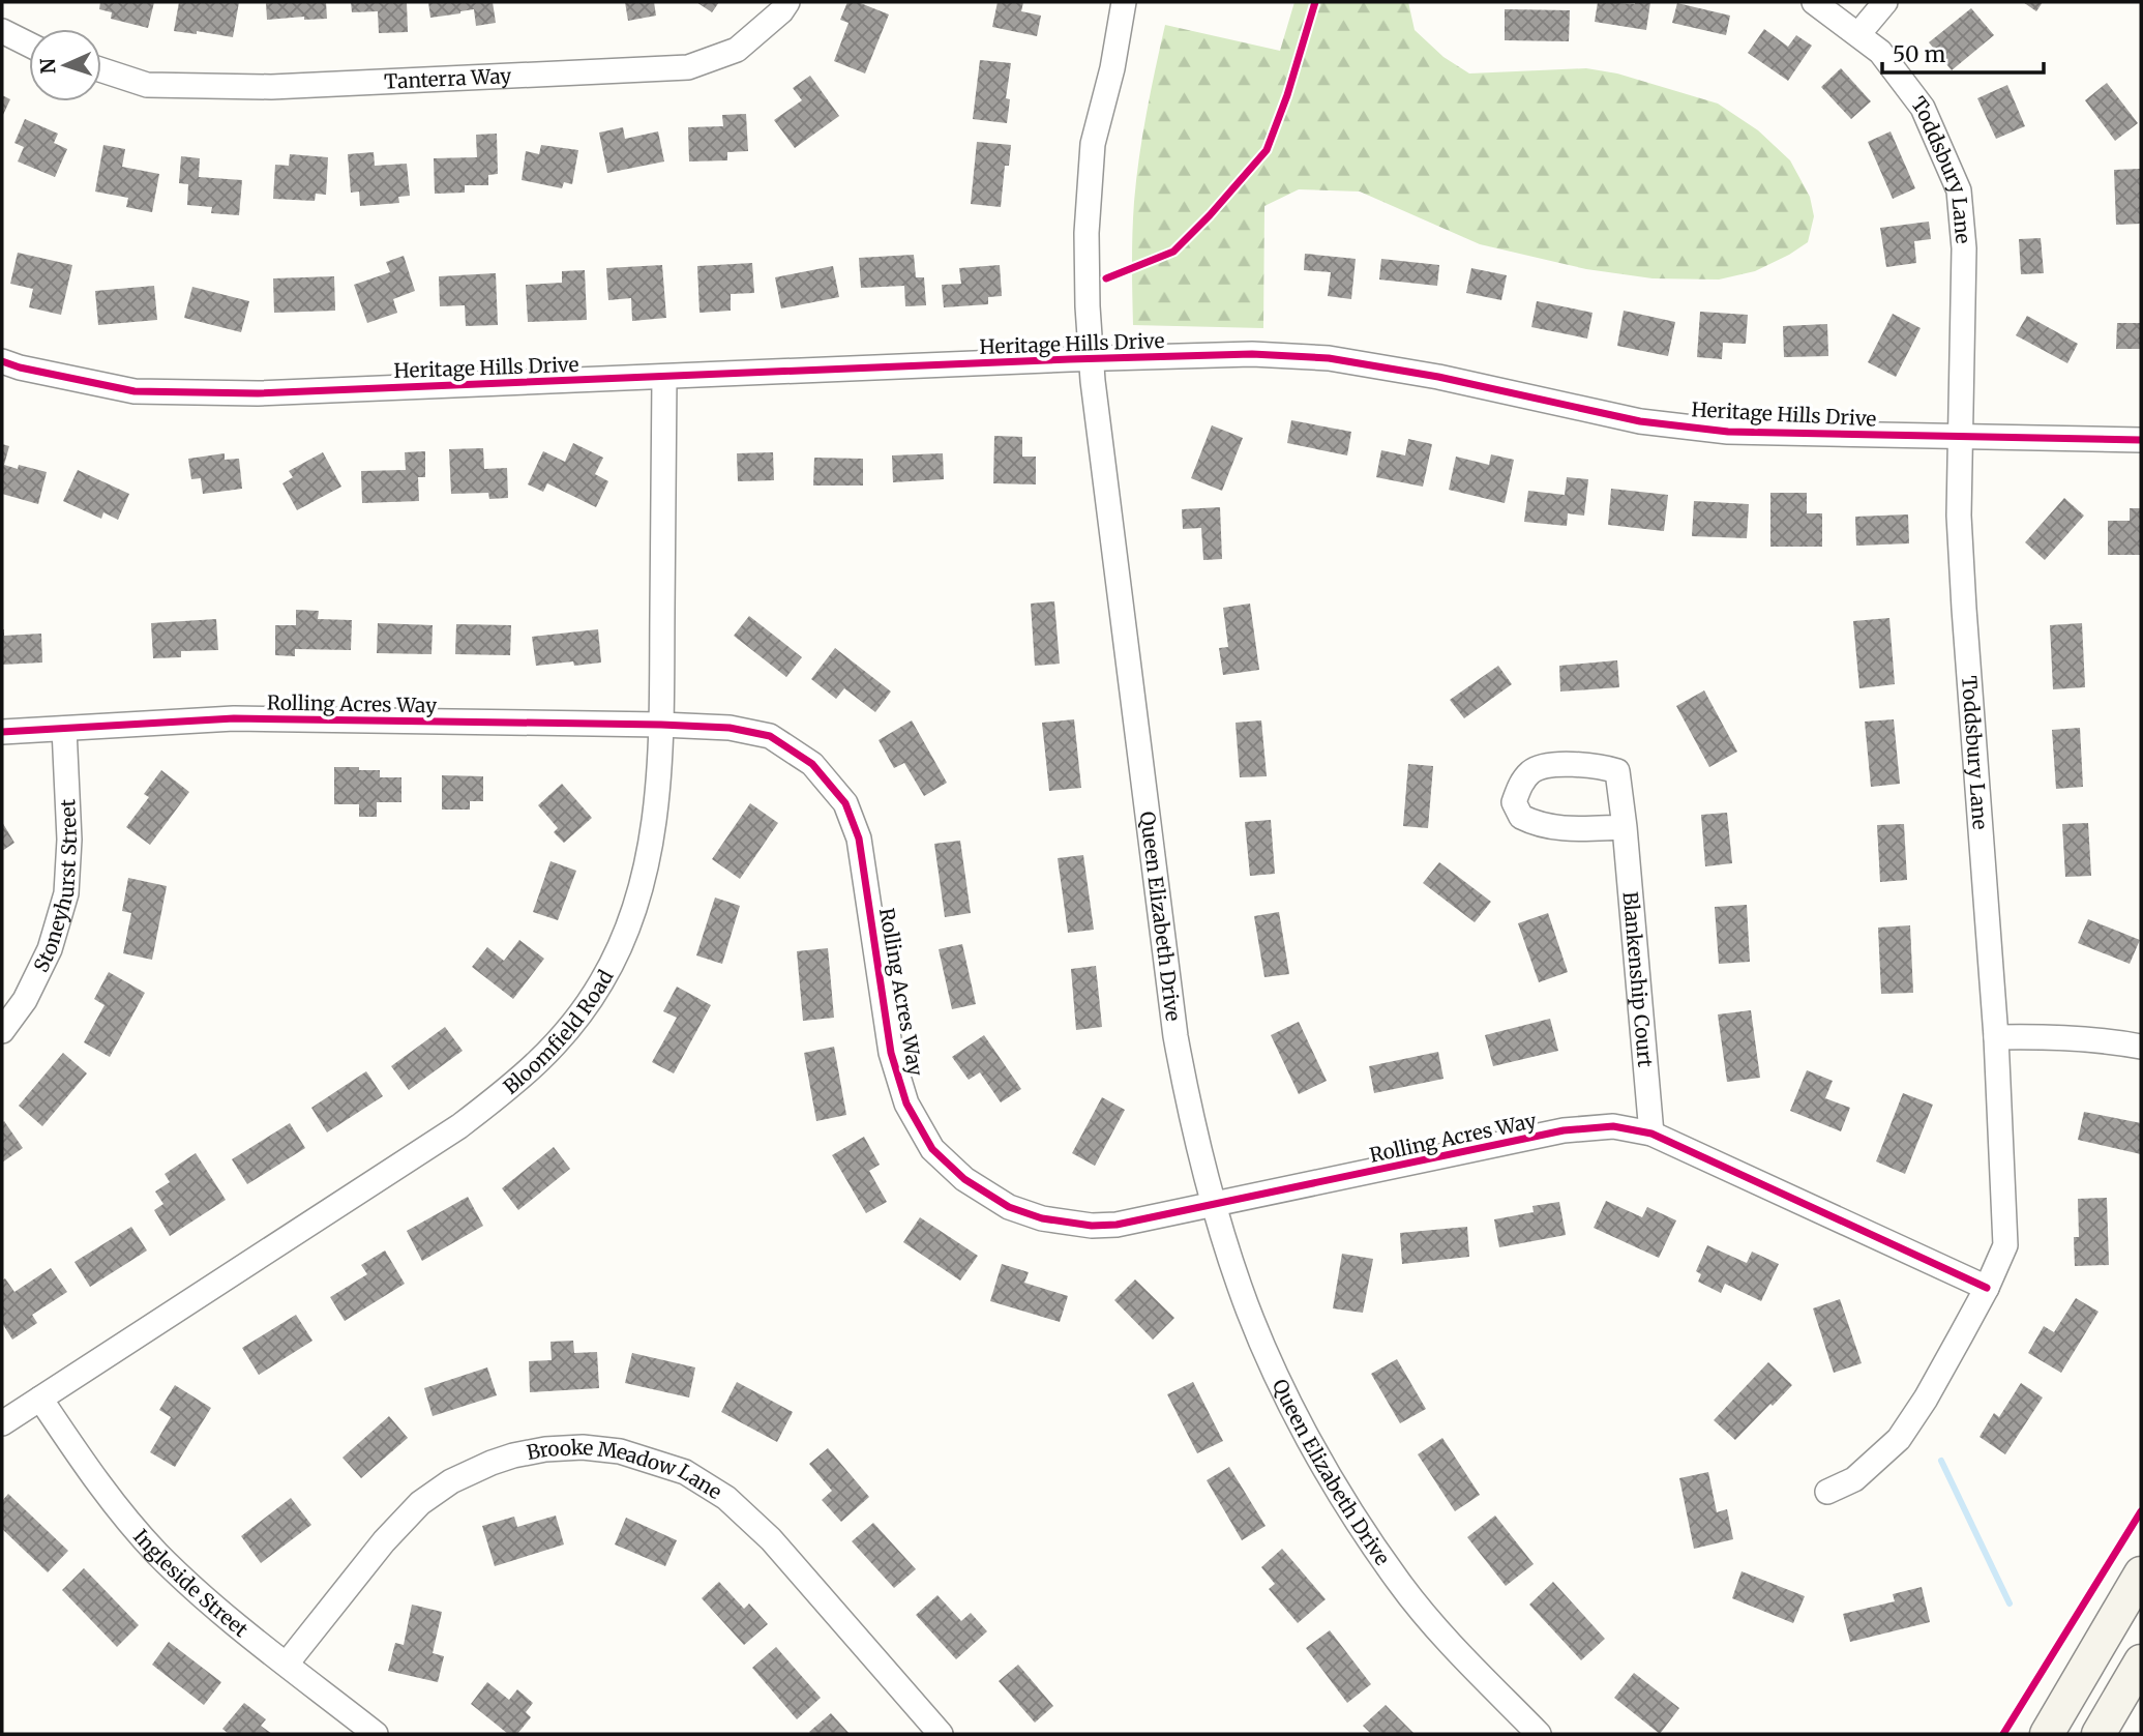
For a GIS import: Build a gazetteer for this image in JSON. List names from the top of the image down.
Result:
{
  "streets": {
    "street": [
      "Tanterra Way",
      "Toddsbury Lane",
      "Heritage Hills Drive",
      "Rolling Acres Way",
      "Stoneyhurst Street",
      "Queen Elizabeth Drive",
      "Blankenship Court",
      "Bloomfield Road",
      "Brooke Meadow Lane",
      "Ingleside Street"
    ]
  },
  "crossings": [
    ["Toddsbury Lane", "Heritage Hills Drive"],
    ["Toddsbury Lane", "Rolling Acres Way"],
    ["Heritage Hills Drive", "Queen Elizabeth Drive"],
    ["Heritage Hills Drive", "Bloomfield Road"],
    ["Rolling Acres Way", "Stoneyhurst Street"],
    ["Rolling Acres Way", "Queen Elizabeth Drive"],
    ["Rolling Acres Way", "Blankenship Court"],
    ["Rolling Acres Way", "Bloomfield Road"],
    ["Bloomfield Road", "Ingleside Street"],
    ["Brooke Meadow Lane", "Ingleside Street"]
  ],
  "scale_bar": "50 m",
  "north": "left"
}
